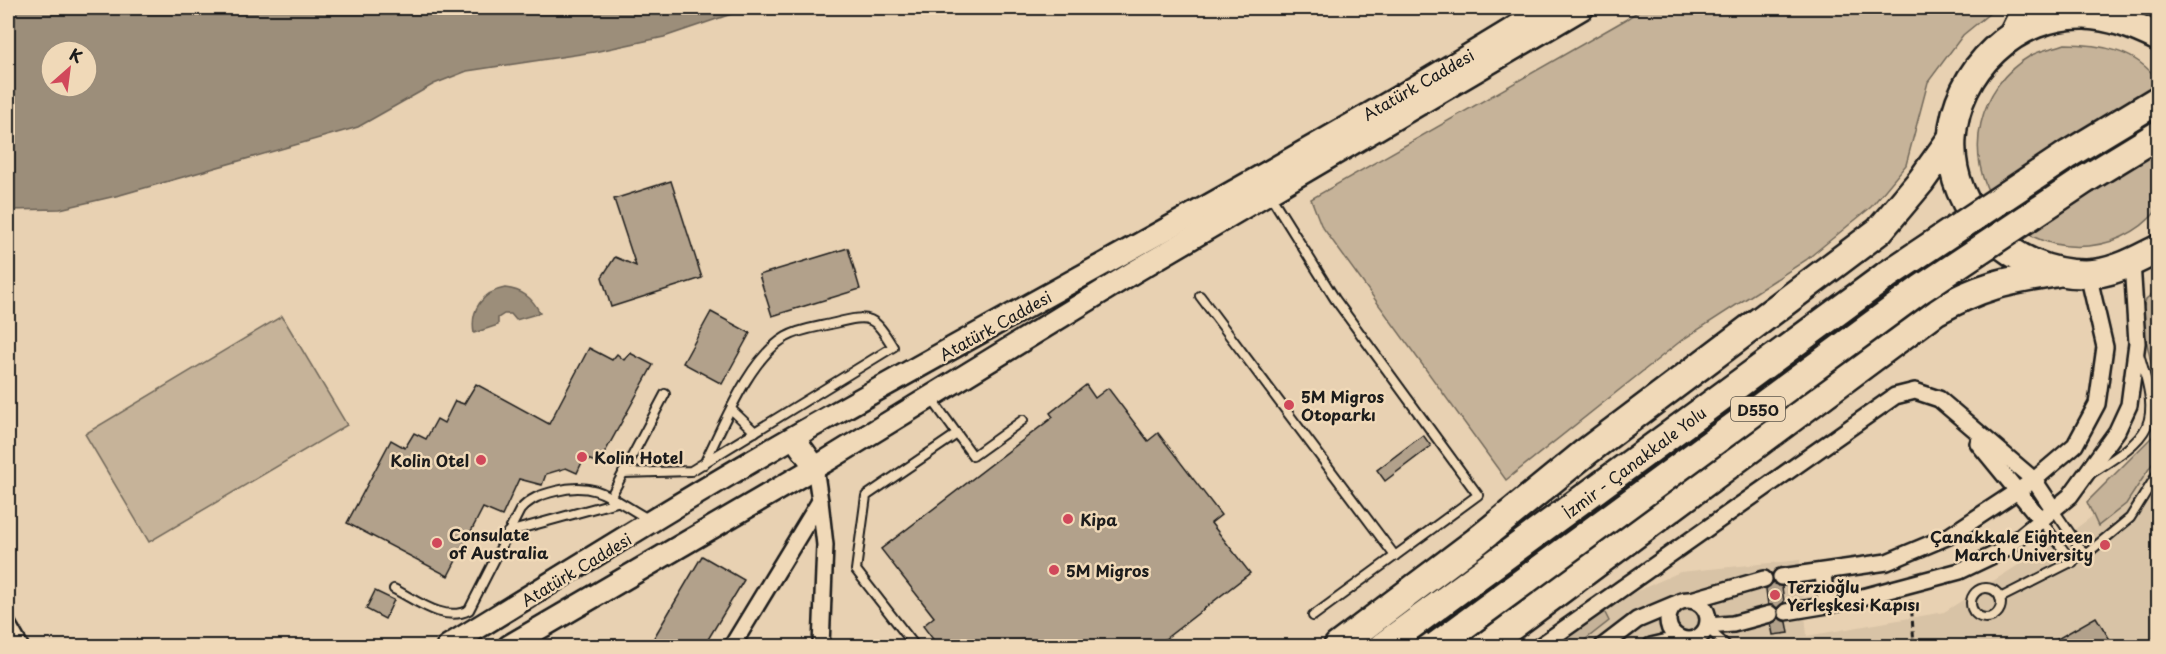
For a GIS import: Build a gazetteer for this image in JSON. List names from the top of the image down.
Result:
{
  "streets": {
    "highway": ["D550", "İzmir - Çanakkale Yolu"],
    "main road": ["Atatürk Caddesi"]
  },
  "places": [
    "5M Migros Otoparkı",
    "Kolin Hotel",
    "Kolin Otel",
    "Kipa",
    "Consulate of Australia",
    "Çanakkale Eighteen March University",
    "5M Migros",
    "Terzioğlu Yerleşkesi Kapısı"
  ],
  "north": "top right"
}
